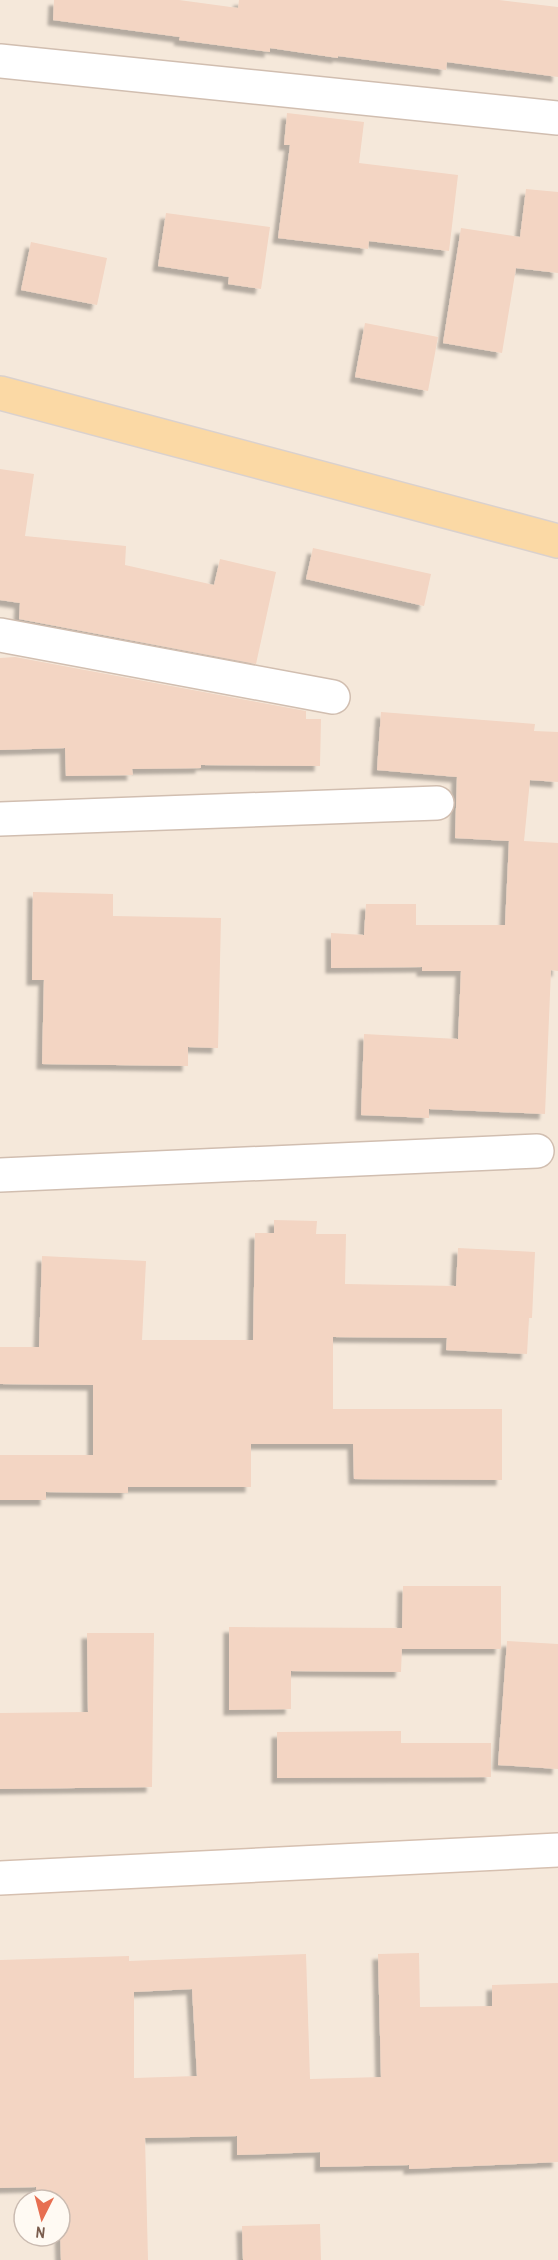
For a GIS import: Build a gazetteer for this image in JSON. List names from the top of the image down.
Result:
{
  "north": "bottom"
}
